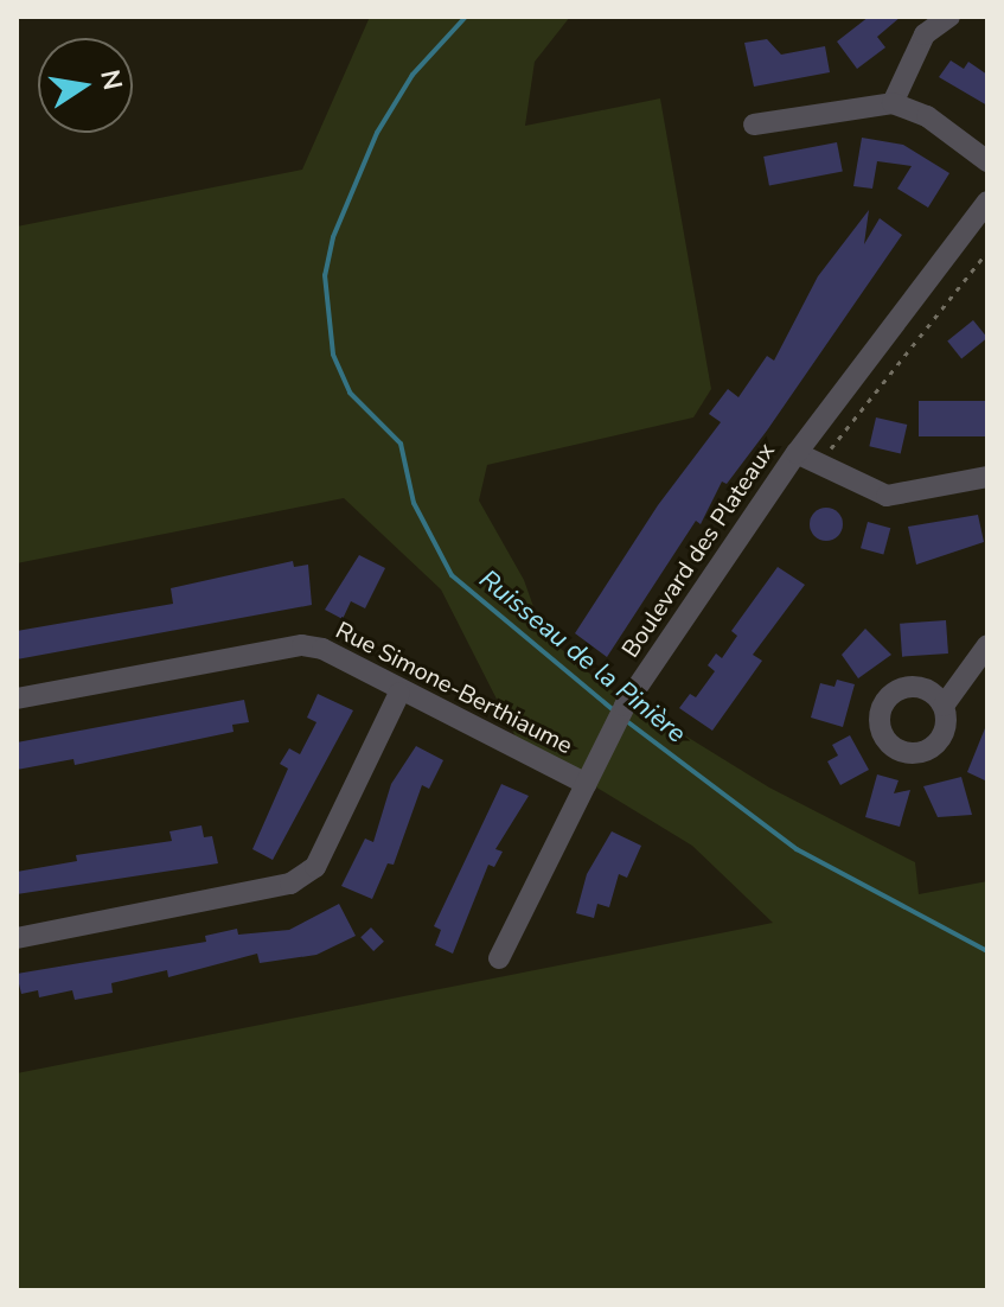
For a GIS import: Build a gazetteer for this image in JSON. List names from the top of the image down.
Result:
{
  "streets": {
    "street": ["Boulevard des Plateaux", "Rue Simone-Berthiaume"]
  },
  "crossings": [
    ["Boulevard des Plateaux", "Rue Simone-Berthiaume"]
  ],
  "water": ["Ruisseau de la Pinière"],
  "north": "right"
}
